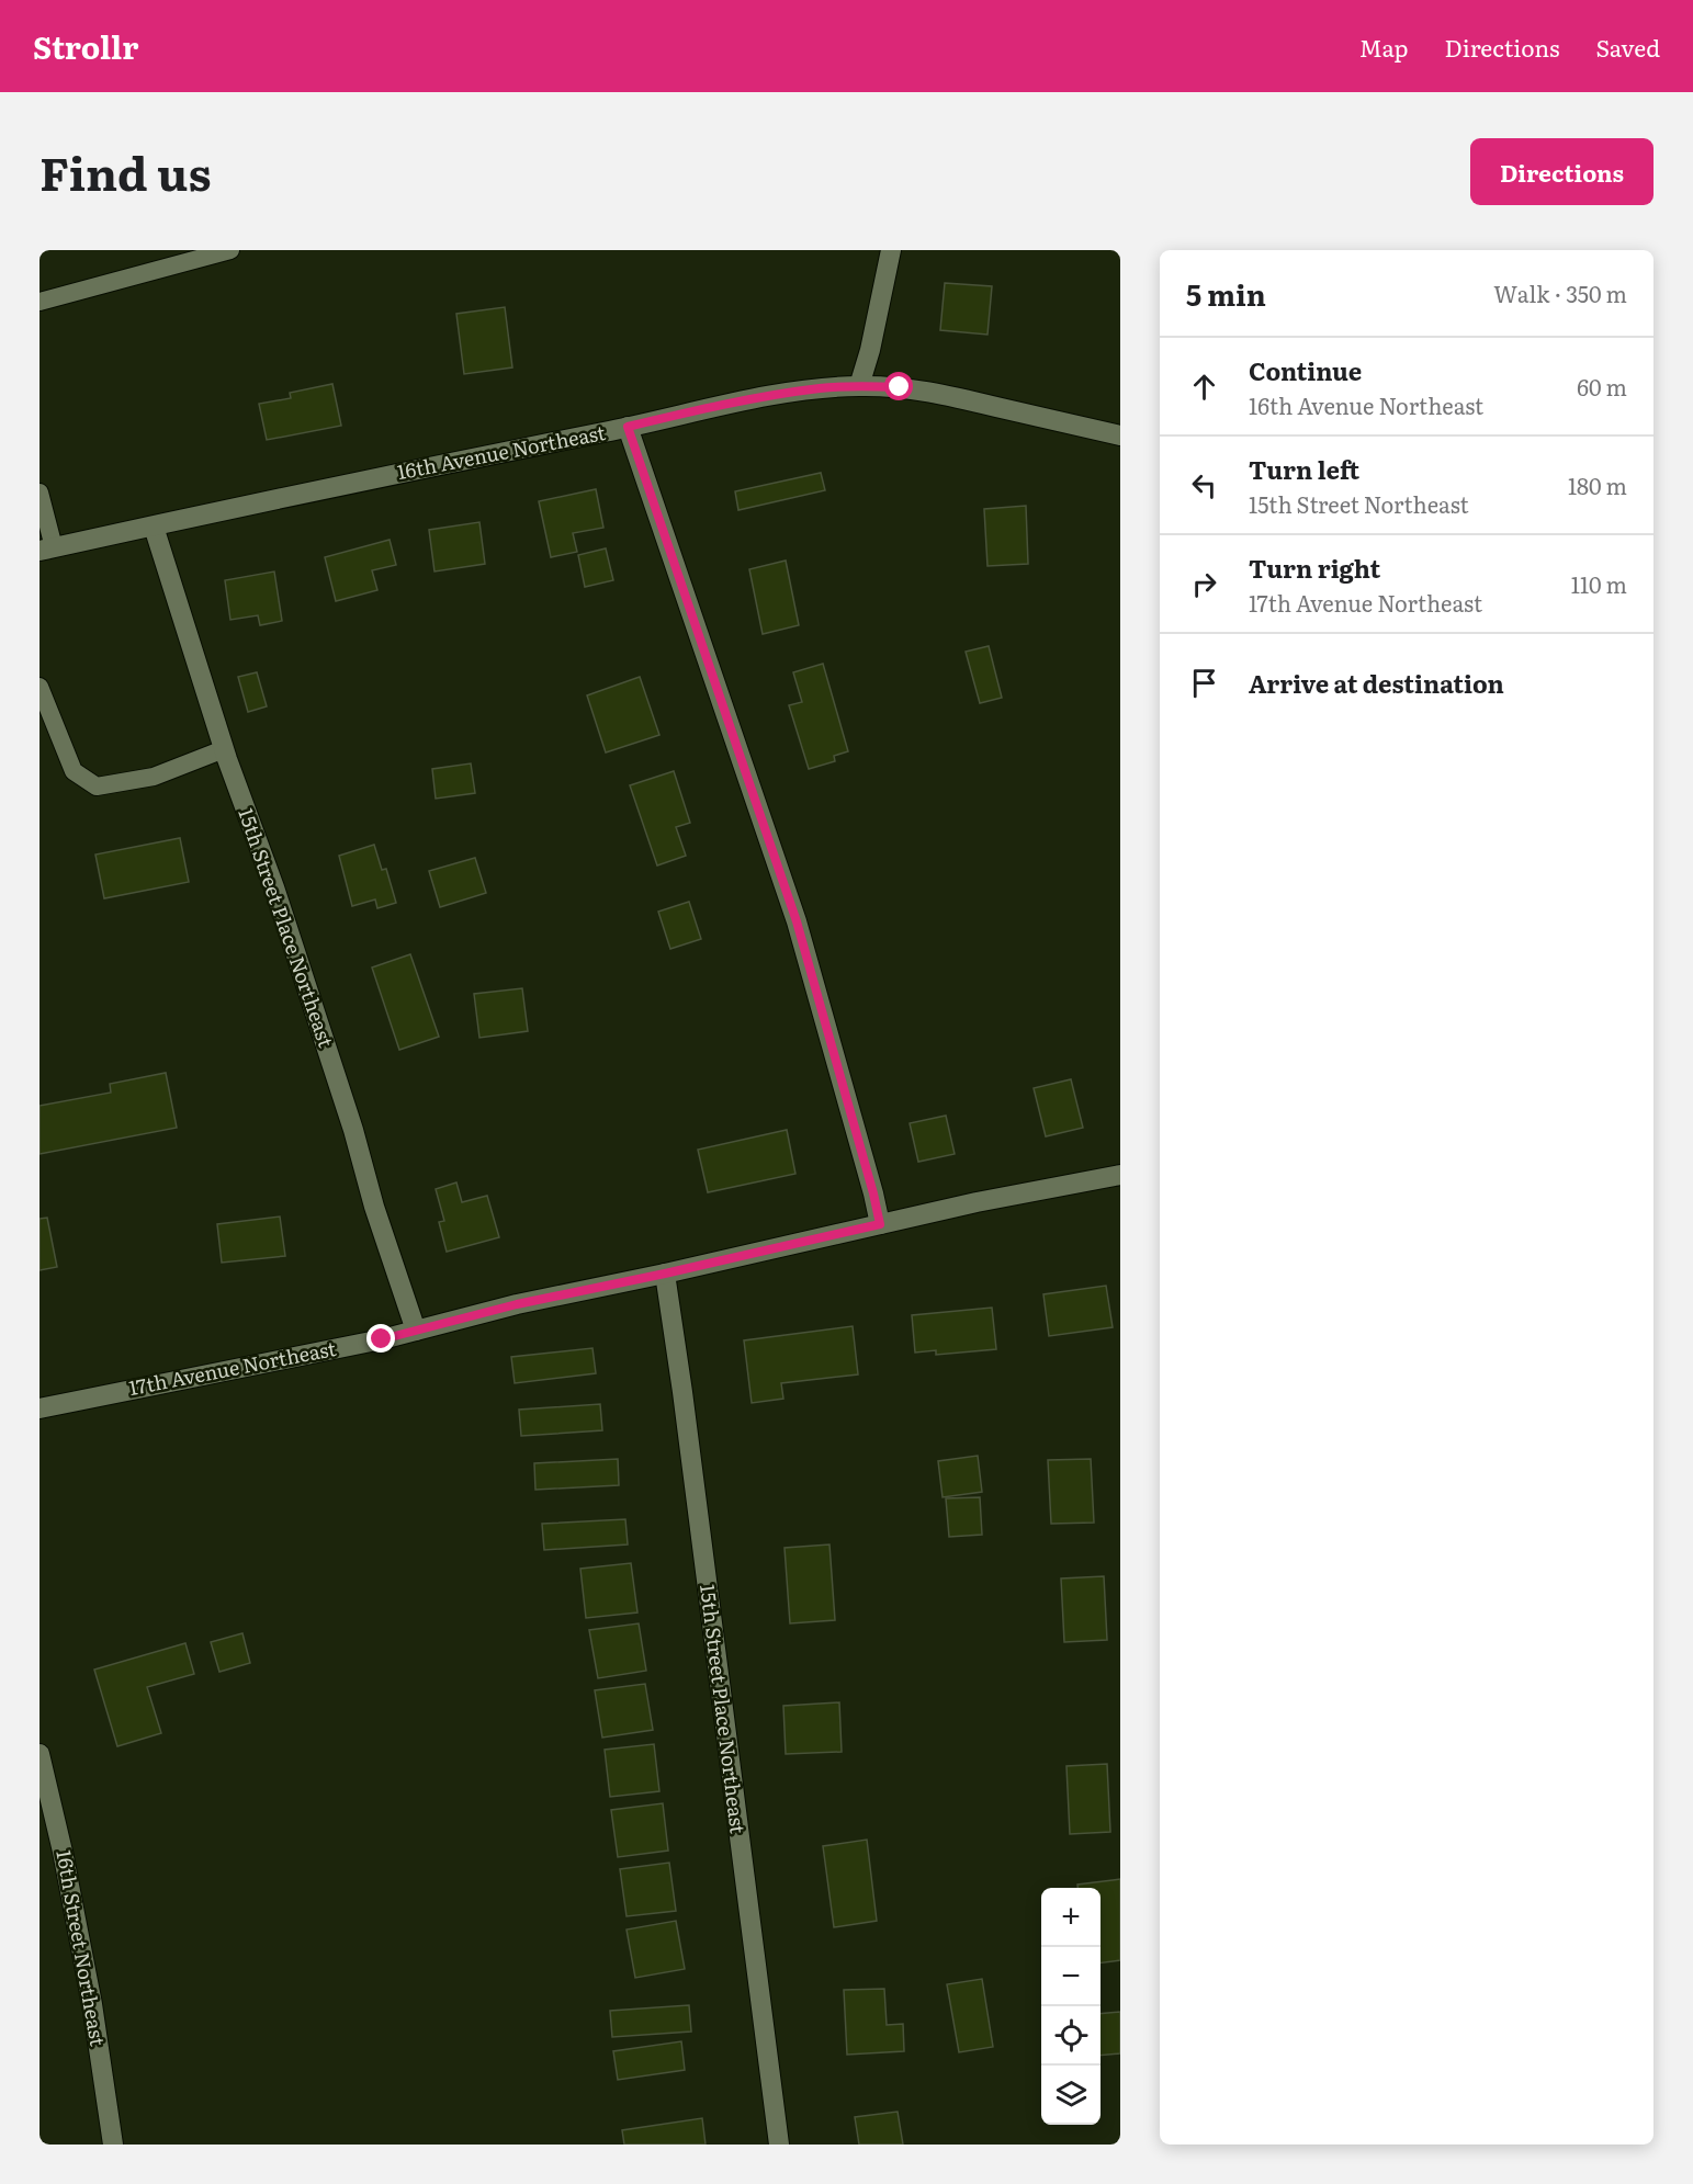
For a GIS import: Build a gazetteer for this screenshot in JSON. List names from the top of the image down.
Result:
{
  "streets": {
    "street": [
      "16th Avenue Northeast",
      "15th Street Place Northeast",
      "17th Avenue Northeast",
      "16th Street Northeast"
    ]
  },
  "crossings": [
    ["16th Avenue Northeast", "15th Street Place Northeast"],
    ["15th Street Place Northeast", "17th Avenue Northeast"]
  ],
  "page": {
    "header": "Strollr",
    "nav": ["Map", "Directions", "Saved"],
    "title": "Find us",
    "buttons": "Directions",
    "heading": ["5 min", "Walk · 350 m"],
    "list": [
      ["Continue", "16th Avenue Northeast", "60 m"],
      ["Turn left", "15th Street Northeast", "180 m"],
      ["Turn right", "17th Avenue Northeast", "110 m"],
      "Arrive at destination"
    ],
    "map_buttons": ["+", "−"]
  }
}
